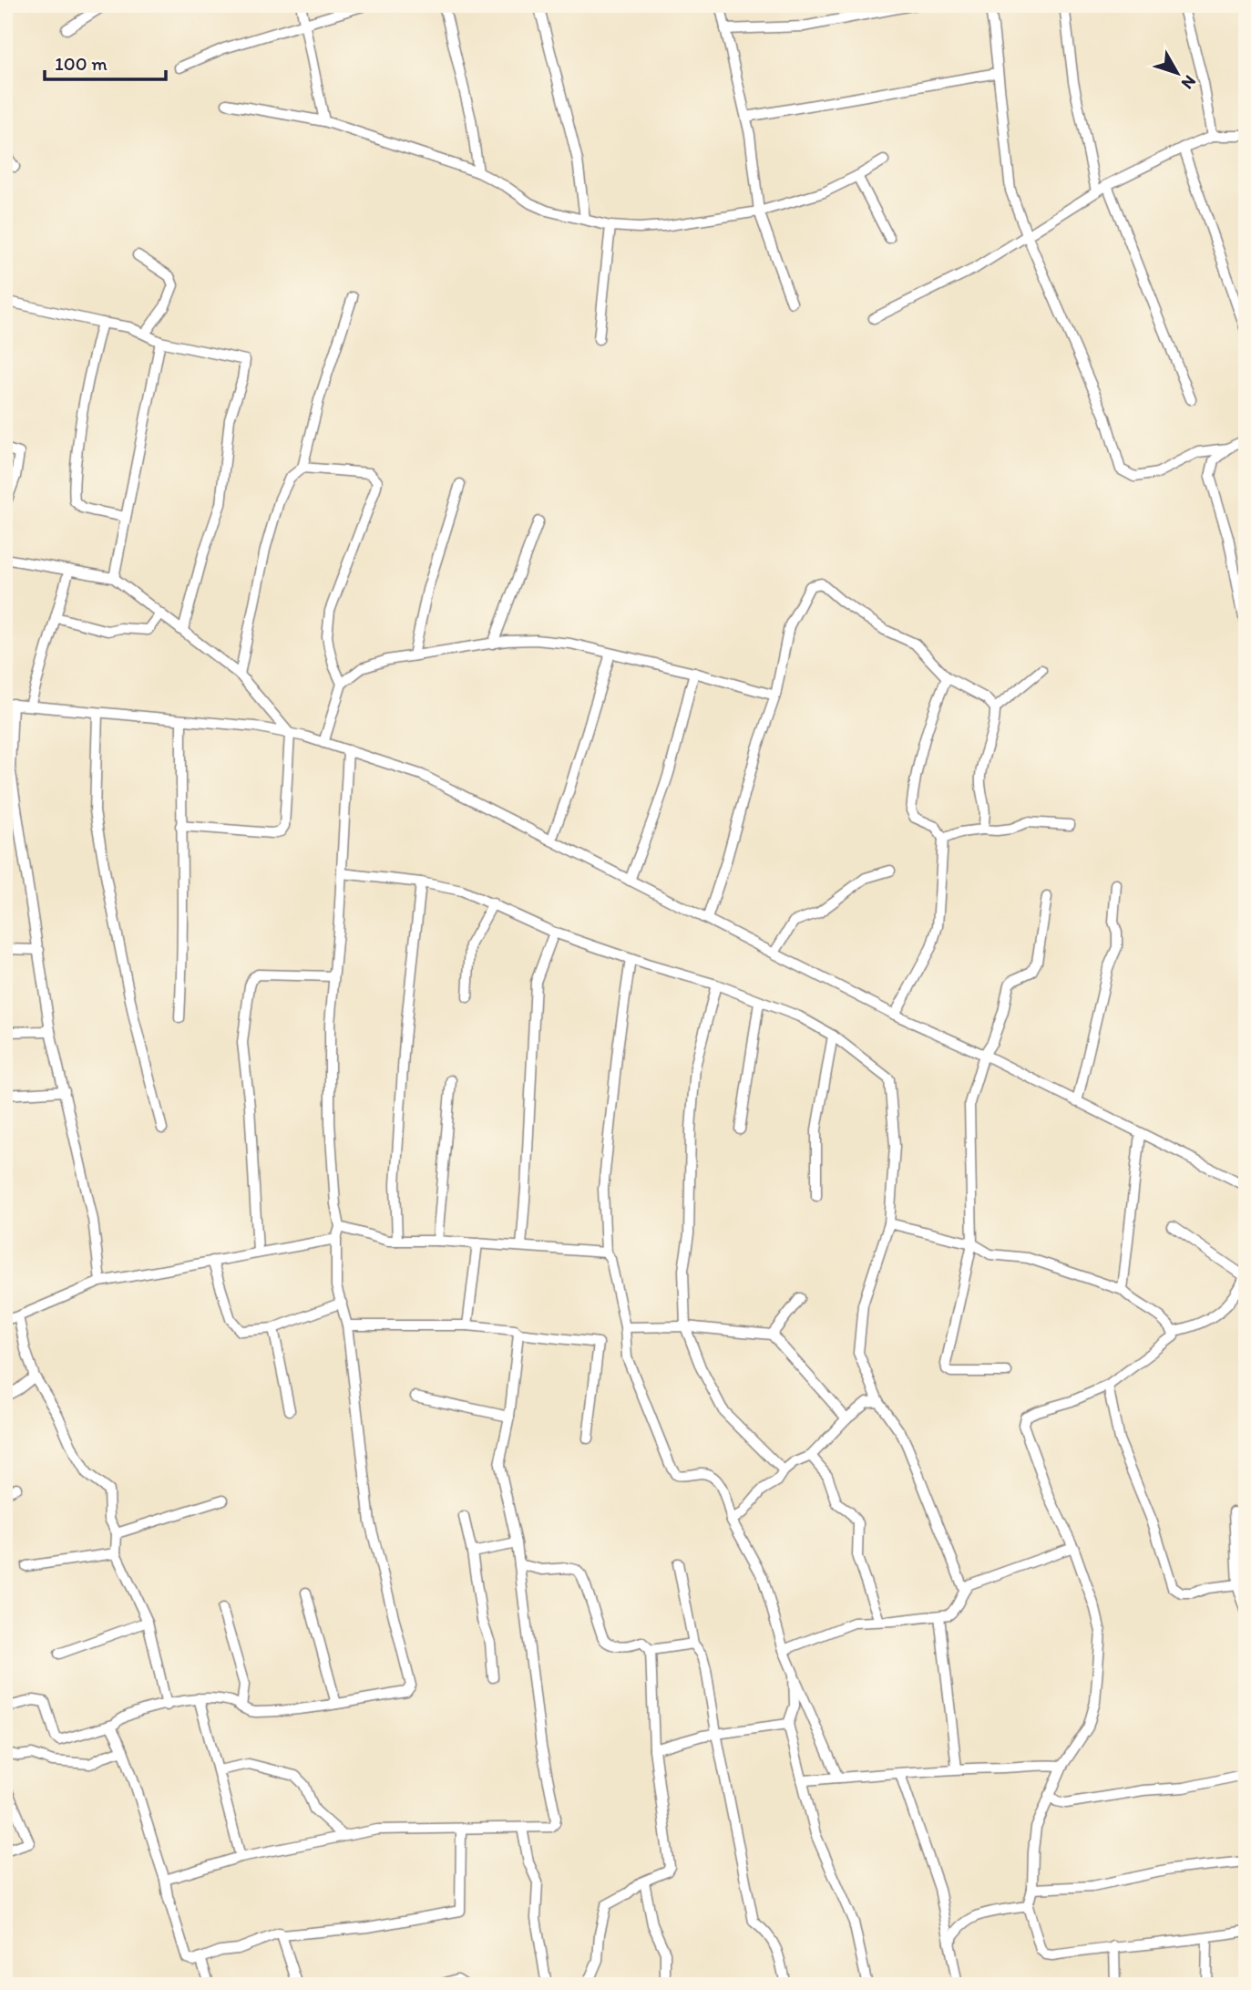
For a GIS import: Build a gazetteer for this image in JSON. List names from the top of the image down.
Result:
{
  "scale_bar": "100 m",
  "north": "bottom right"
}
